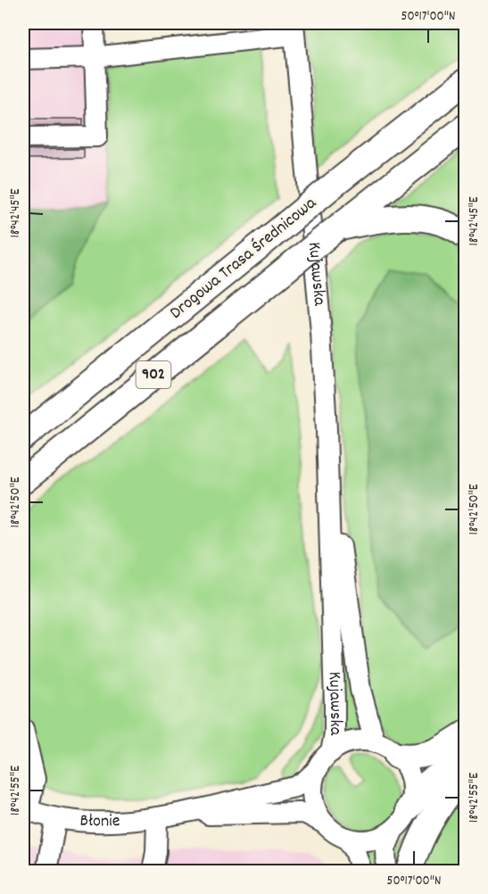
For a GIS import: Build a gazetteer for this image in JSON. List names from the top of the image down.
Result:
{
  "streets": {
    "main road": ["Drogowa Trasa Średnicowa", "902"],
    "street": ["Kujawska", "Błonie"]
  },
  "crossings": [
    ["Kujawska", "Błonie"]
  ],
  "coordinates": [
    "50°17'00\"N",
    "18°42'45\"E",
    "18°42'50\"E",
    "18°42'55\"E"
  ]
}
